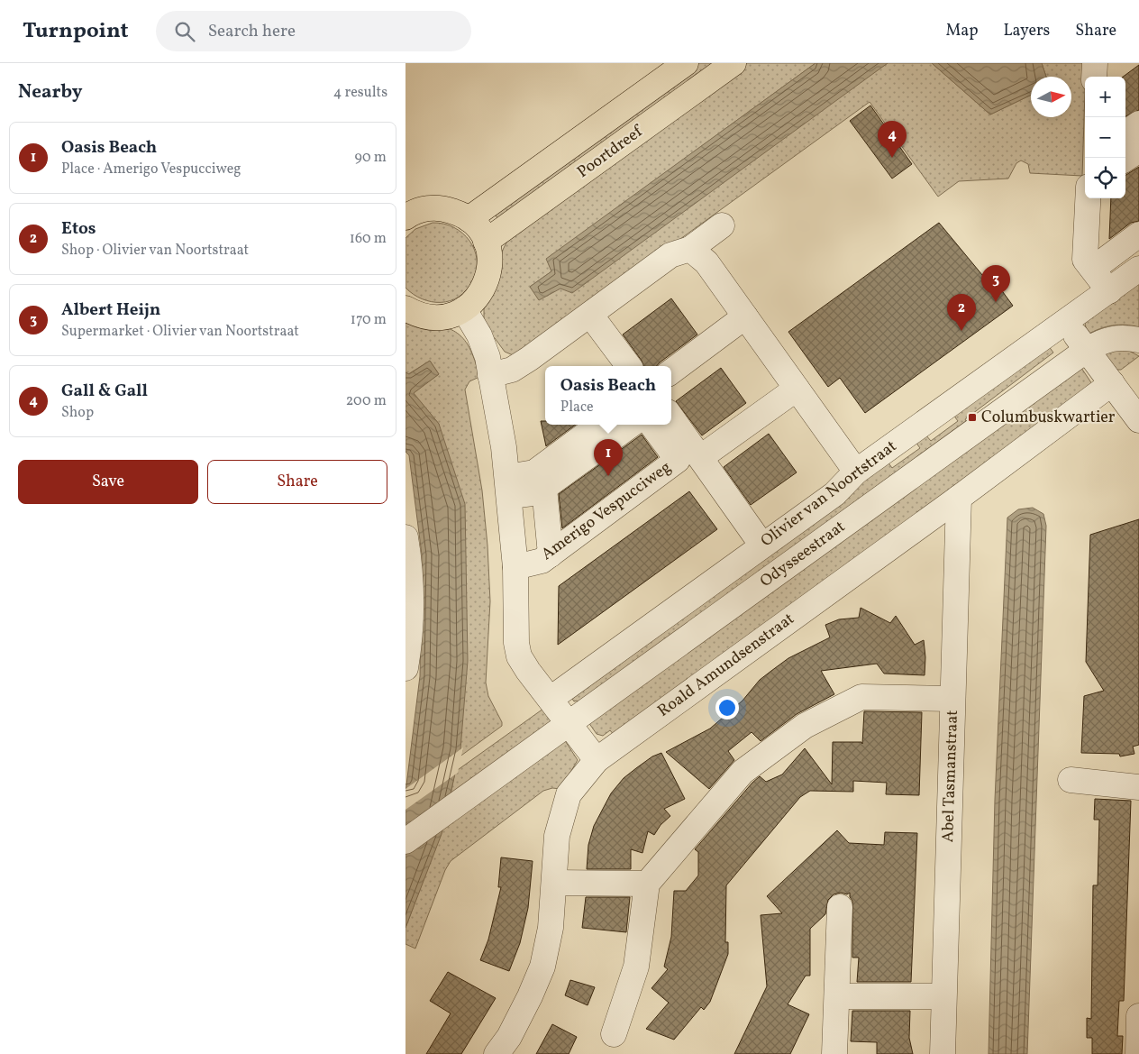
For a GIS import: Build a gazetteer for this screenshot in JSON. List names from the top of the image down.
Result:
{
  "streets": {
    "main road": ["Poortdreef"],
    "street": [
      "Olivier van Noortstraat",
      "Amerigo Vespucciweg",
      "Odysseestraat",
      "Roald Amundsenstraat",
      "Abel Tasmanstraat"
    ]
  },
  "crossings": [
    ["Roald Amundsenstraat", "Abel Tasmanstraat"]
  ],
  "places": {
    "transit": ["Columbuskwartier"]
  },
  "north": "right",
  "page": {
    "header": "Turnpoint",
    "search": "Search here",
    "nav": ["Map", "Layers", "Share"],
    "heading": ["Nearby", "4 results"],
    "map_buttons": ["+", "−"],
    "pins": [
      "4",
      "3",
      "2",
      "1"
    ],
    "list": [
      {
        "mark": "1",
        "name": "Oasis Beach",
        "note": "Place · Amerigo Vespucciweg",
        "value": "90 m"
      },
      {
        "mark": "2",
        "name": "Etos",
        "note": "Shop · Olivier van Noortstraat",
        "value": "160 m"
      },
      {
        "mark": "3",
        "name": "Albert Heijn",
        "note": "Supermarket · Olivier van Noortstraat",
        "value": "170 m"
      },
      {
        "mark": "4",
        "name": "Gall & Gall",
        "note": "Shop",
        "value": "200 m"
      }
    ],
    "popup": ["Oasis Beach", "Place"],
    "buttons": ["Save", "Share"]
  }
}
